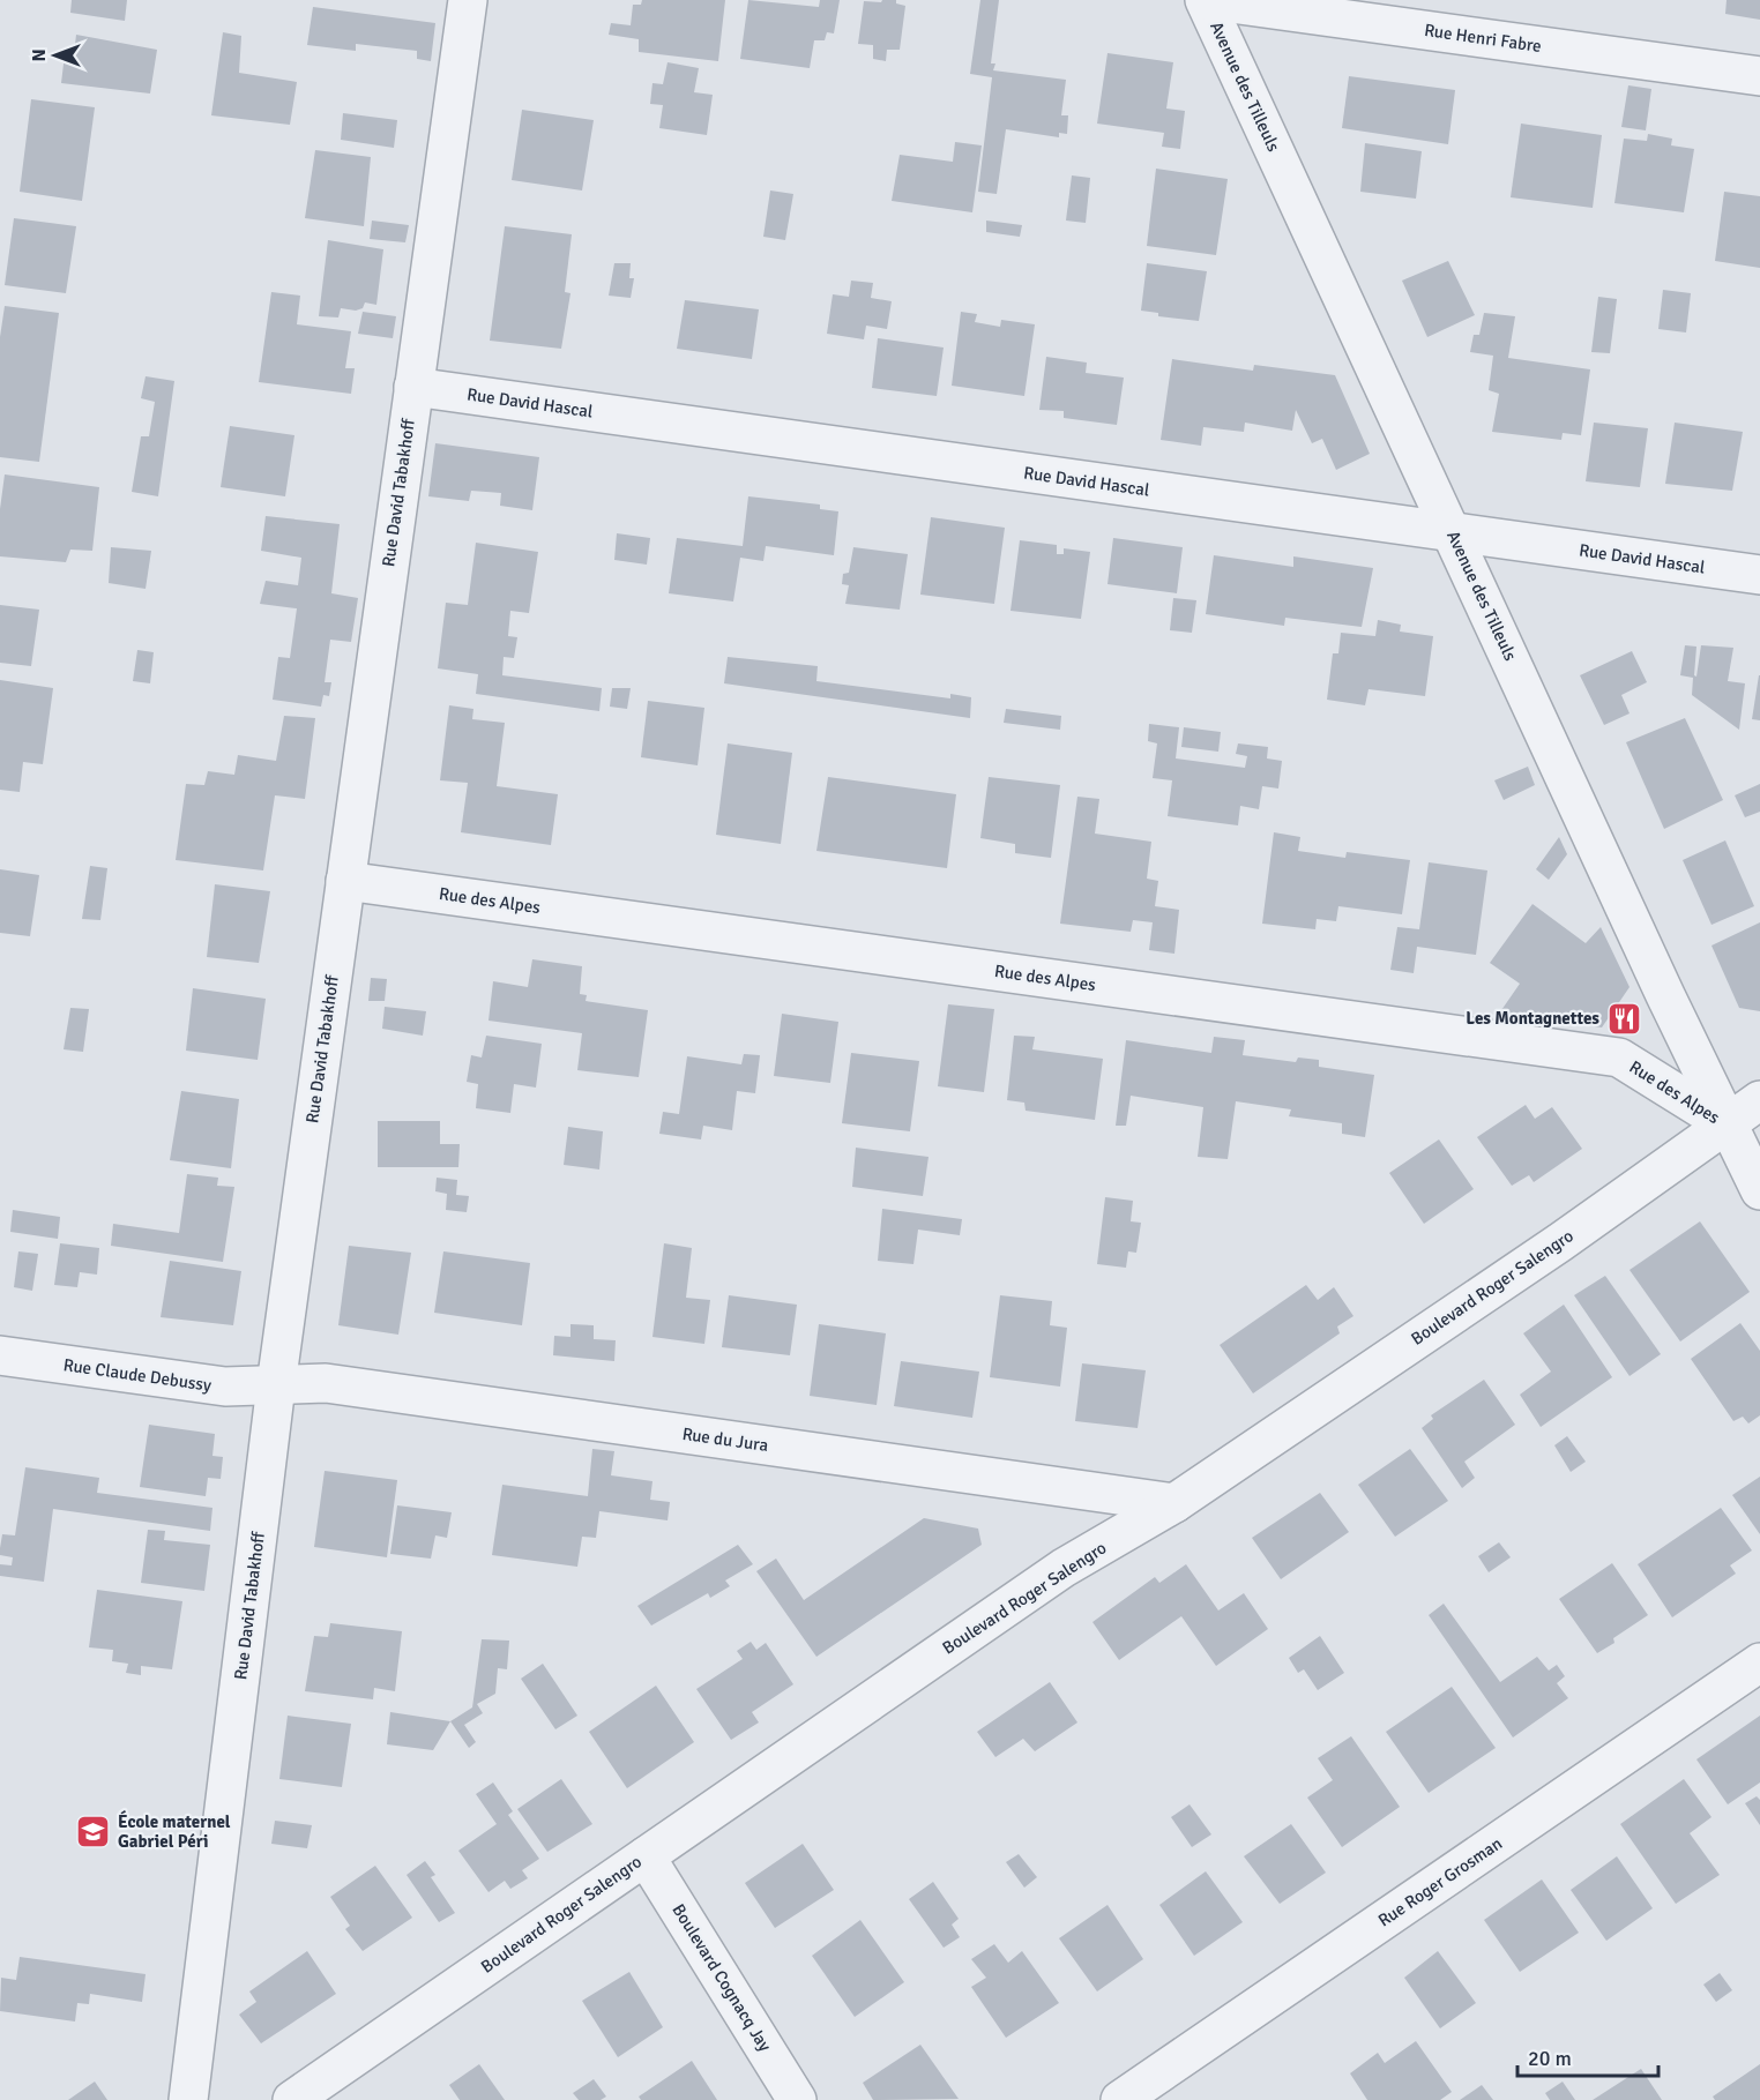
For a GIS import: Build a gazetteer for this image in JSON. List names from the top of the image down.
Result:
{
  "streets": {
    "street": [
      "Rue Henri Fabre",
      "Avenue des Tilleuls",
      "Rue David Hascal",
      "Rue David Tabakhoff",
      "Rue des Alpes",
      "Boulevard Roger Salengro",
      "Rue Claude Debussy",
      "Rue du Jura",
      "Rue Roger Grosman",
      "Boulevard Cognacq Jay"
    ]
  },
  "crossings": [
    ["Rue Henri Fabre", "Avenue des Tilleuls"],
    ["Avenue des Tilleuls", "Rue David Hascal"],
    ["Avenue des Tilleuls", "Rue des Alpes"],
    ["Avenue des Tilleuls", "Boulevard Roger Salengro"],
    ["Rue David Hascal", "Rue David Tabakhoff"],
    ["Rue David Tabakhoff", "Rue des Alpes"],
    ["Rue David Tabakhoff", "Rue Claude Debussy"],
    ["Rue David Tabakhoff", "Rue du Jura"],
    ["Rue des Alpes", "Boulevard Roger Salengro"],
    ["Boulevard Roger Salengro", "Rue du Jura"],
    ["Boulevard Roger Salengro", "Boulevard Cognacq Jay"],
    ["Rue Claude Debussy", "Rue du Jura"]
  ],
  "places": {
    "restaurant": ["Les Montagnettes"],
    "school or university": ["École maternel Gabriel Péri"]
  },
  "scale_bar": "20 m",
  "north": "left"
}
